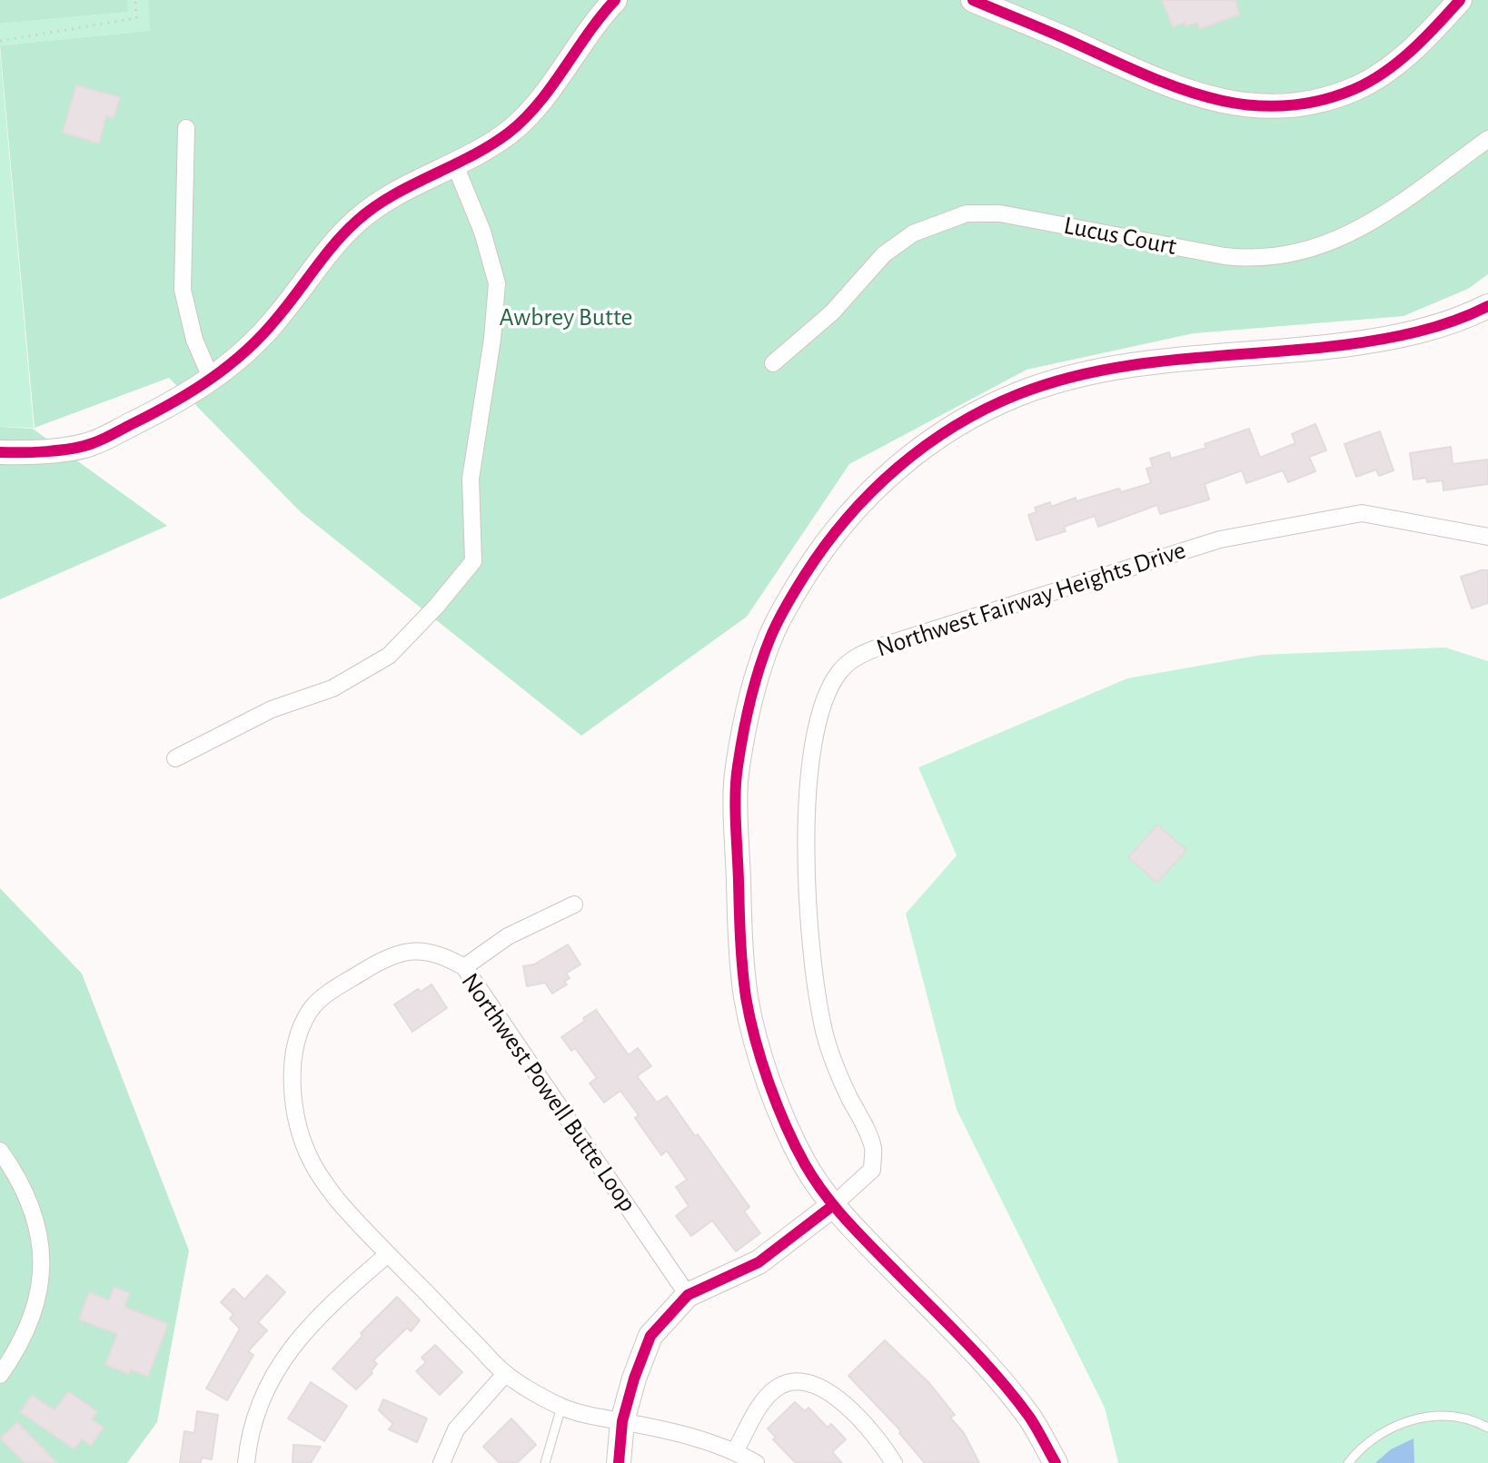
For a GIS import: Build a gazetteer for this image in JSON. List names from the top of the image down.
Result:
{
  "streets": {
    "street": ["Lucus Court", "Northwest Fairway Heights Drive", "Northwest Powell Butte Loop"]
  },
  "parks": ["Awbrey Butte"]
}
